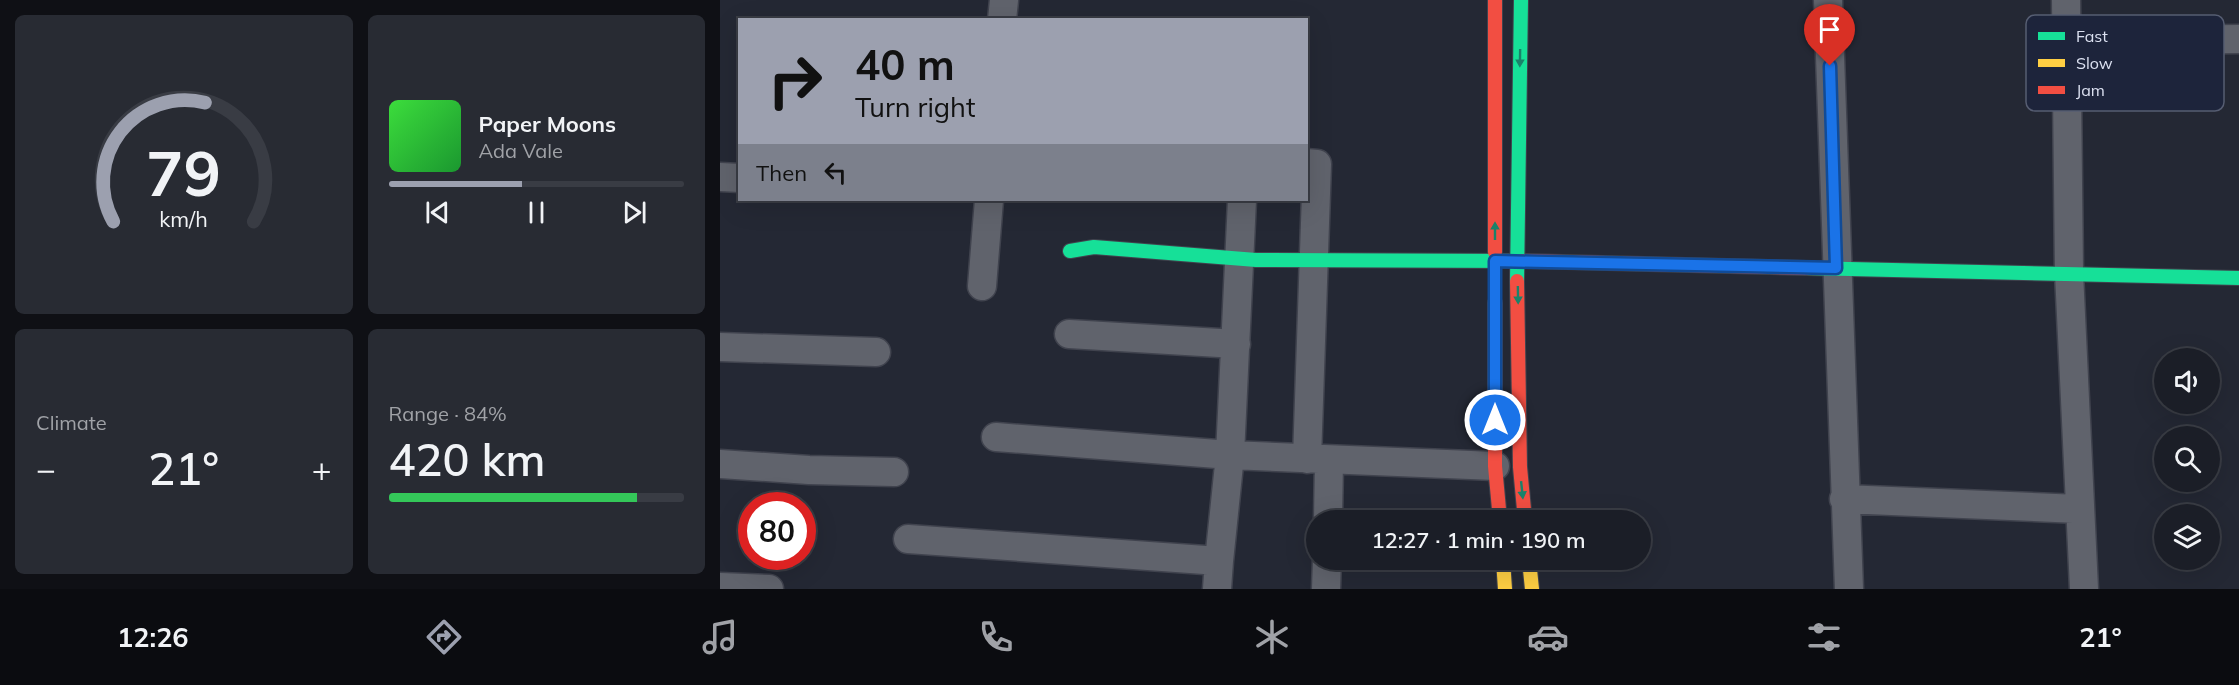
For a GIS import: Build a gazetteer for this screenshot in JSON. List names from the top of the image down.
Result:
{
  "legend": ["Fast", "Slow", "Jam"],
  "page": {
    "turn": ["40 m", "Turn right"],
    "song": ["Paper Moons", "Ada Vale"],
    "then": "Then",
    "tile": [
      "Climate",
      ["Range · 84%", "420 km"]
    ],
    "heat": ["−", "21°", "+"],
    "limit": "80",
    "trip": "12:27 · 1 min · 190 m",
    "tabs": ["12:26", "21°"],
    "gauge": ["79", "km/h"]
  }
}
